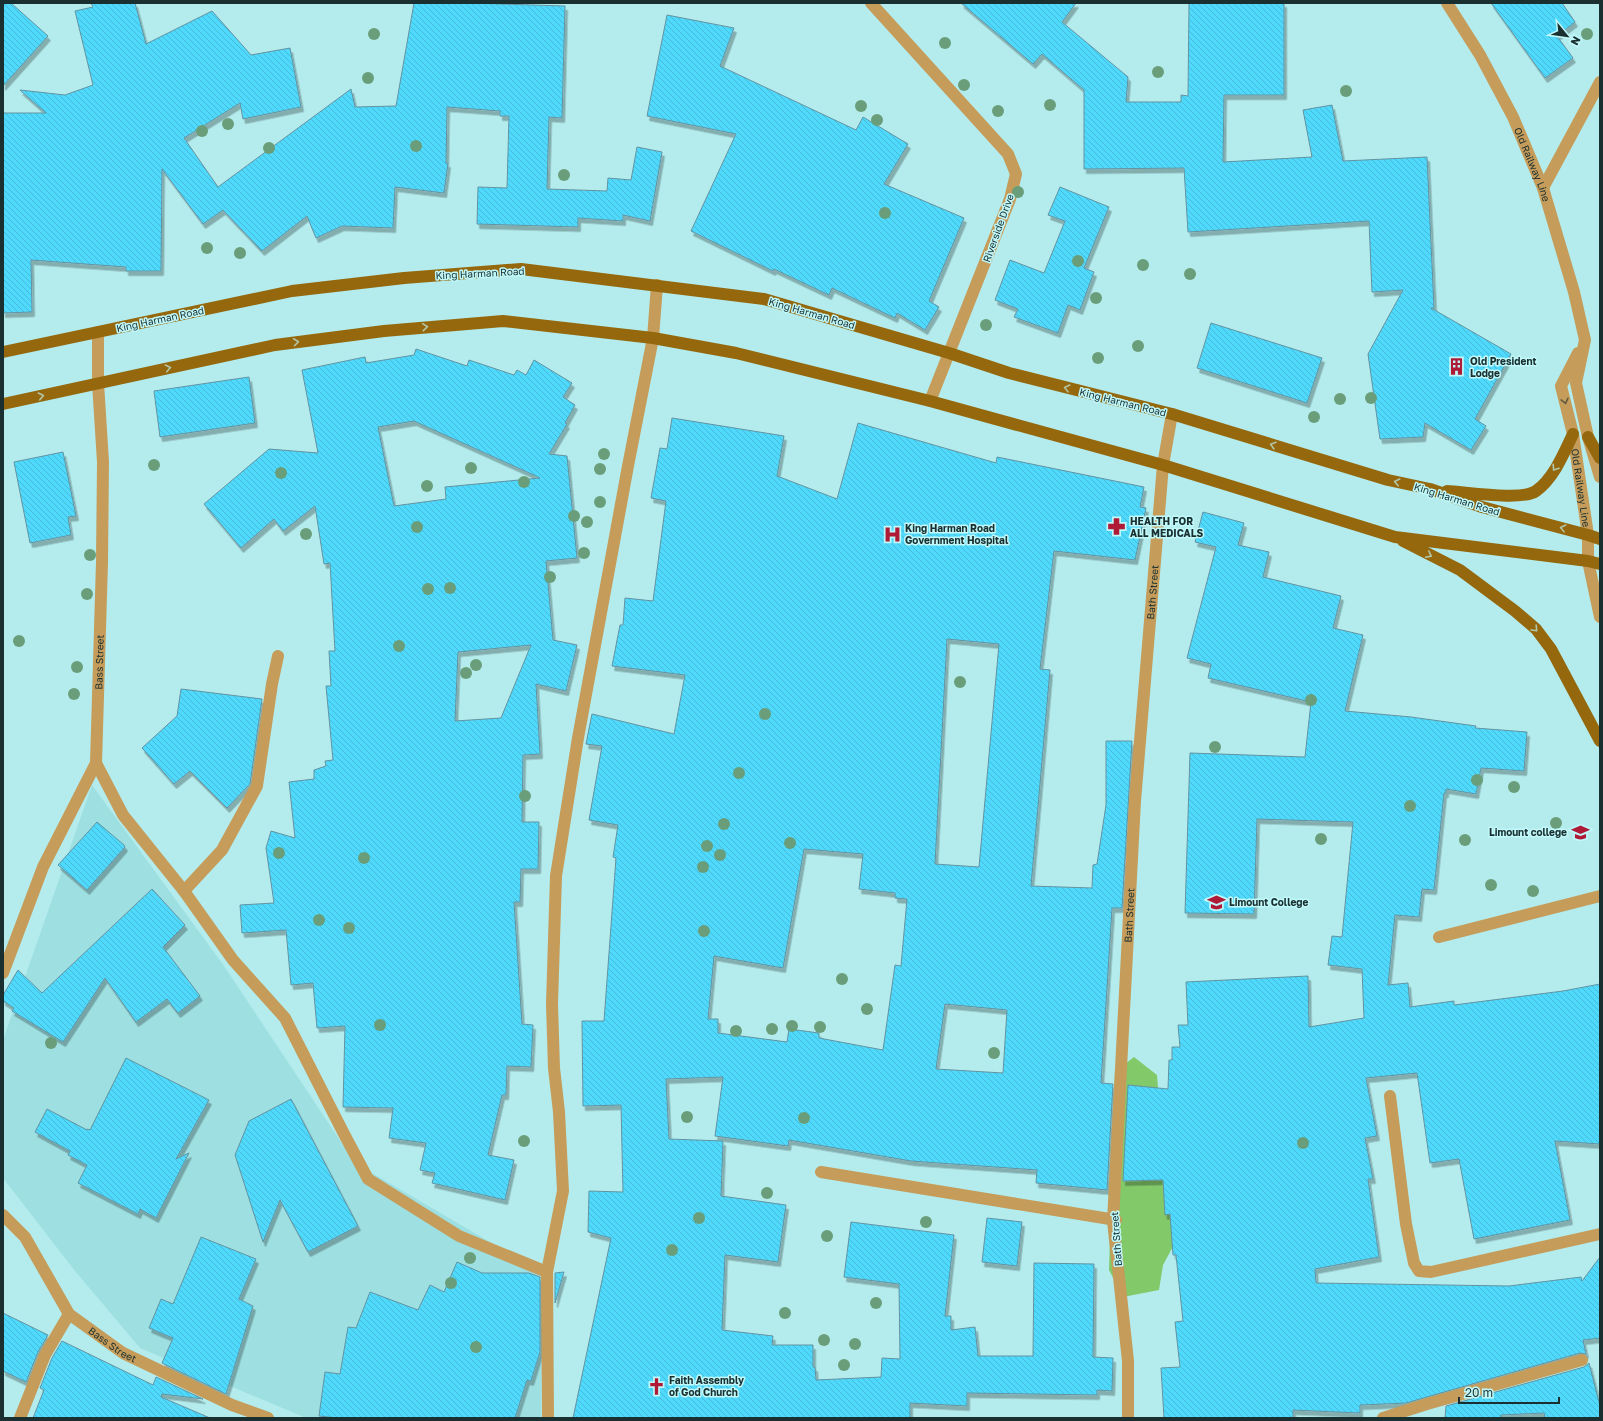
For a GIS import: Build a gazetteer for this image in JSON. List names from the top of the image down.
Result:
{
  "streets": {
    "main road": ["King Harman Road"],
    "street": [
      "Old Railway Line",
      "Riverside Drive",
      "Bath Street",
      "Bass Street"
    ]
  },
  "crossings": [
    ["Old Railway Line", "King Harman Road"],
    ["Riverside Drive", "King Harman Road"],
    ["King Harman Road", "Bath Street"],
    ["King Harman Road", "Bass Street"]
  ],
  "places": {
    "building": ["Old President Lodge"],
    "pharmacy": ["HEALTH FOR ALL MEDICALS"],
    "hospital": ["King Harman Road Government Hospital"],
    "school or university": ["Limount college", "Limount College"],
    "church": ["Faith Assembly of God Church"]
  },
  "scale_bar": "20 m",
  "north": "bottom right"
}
